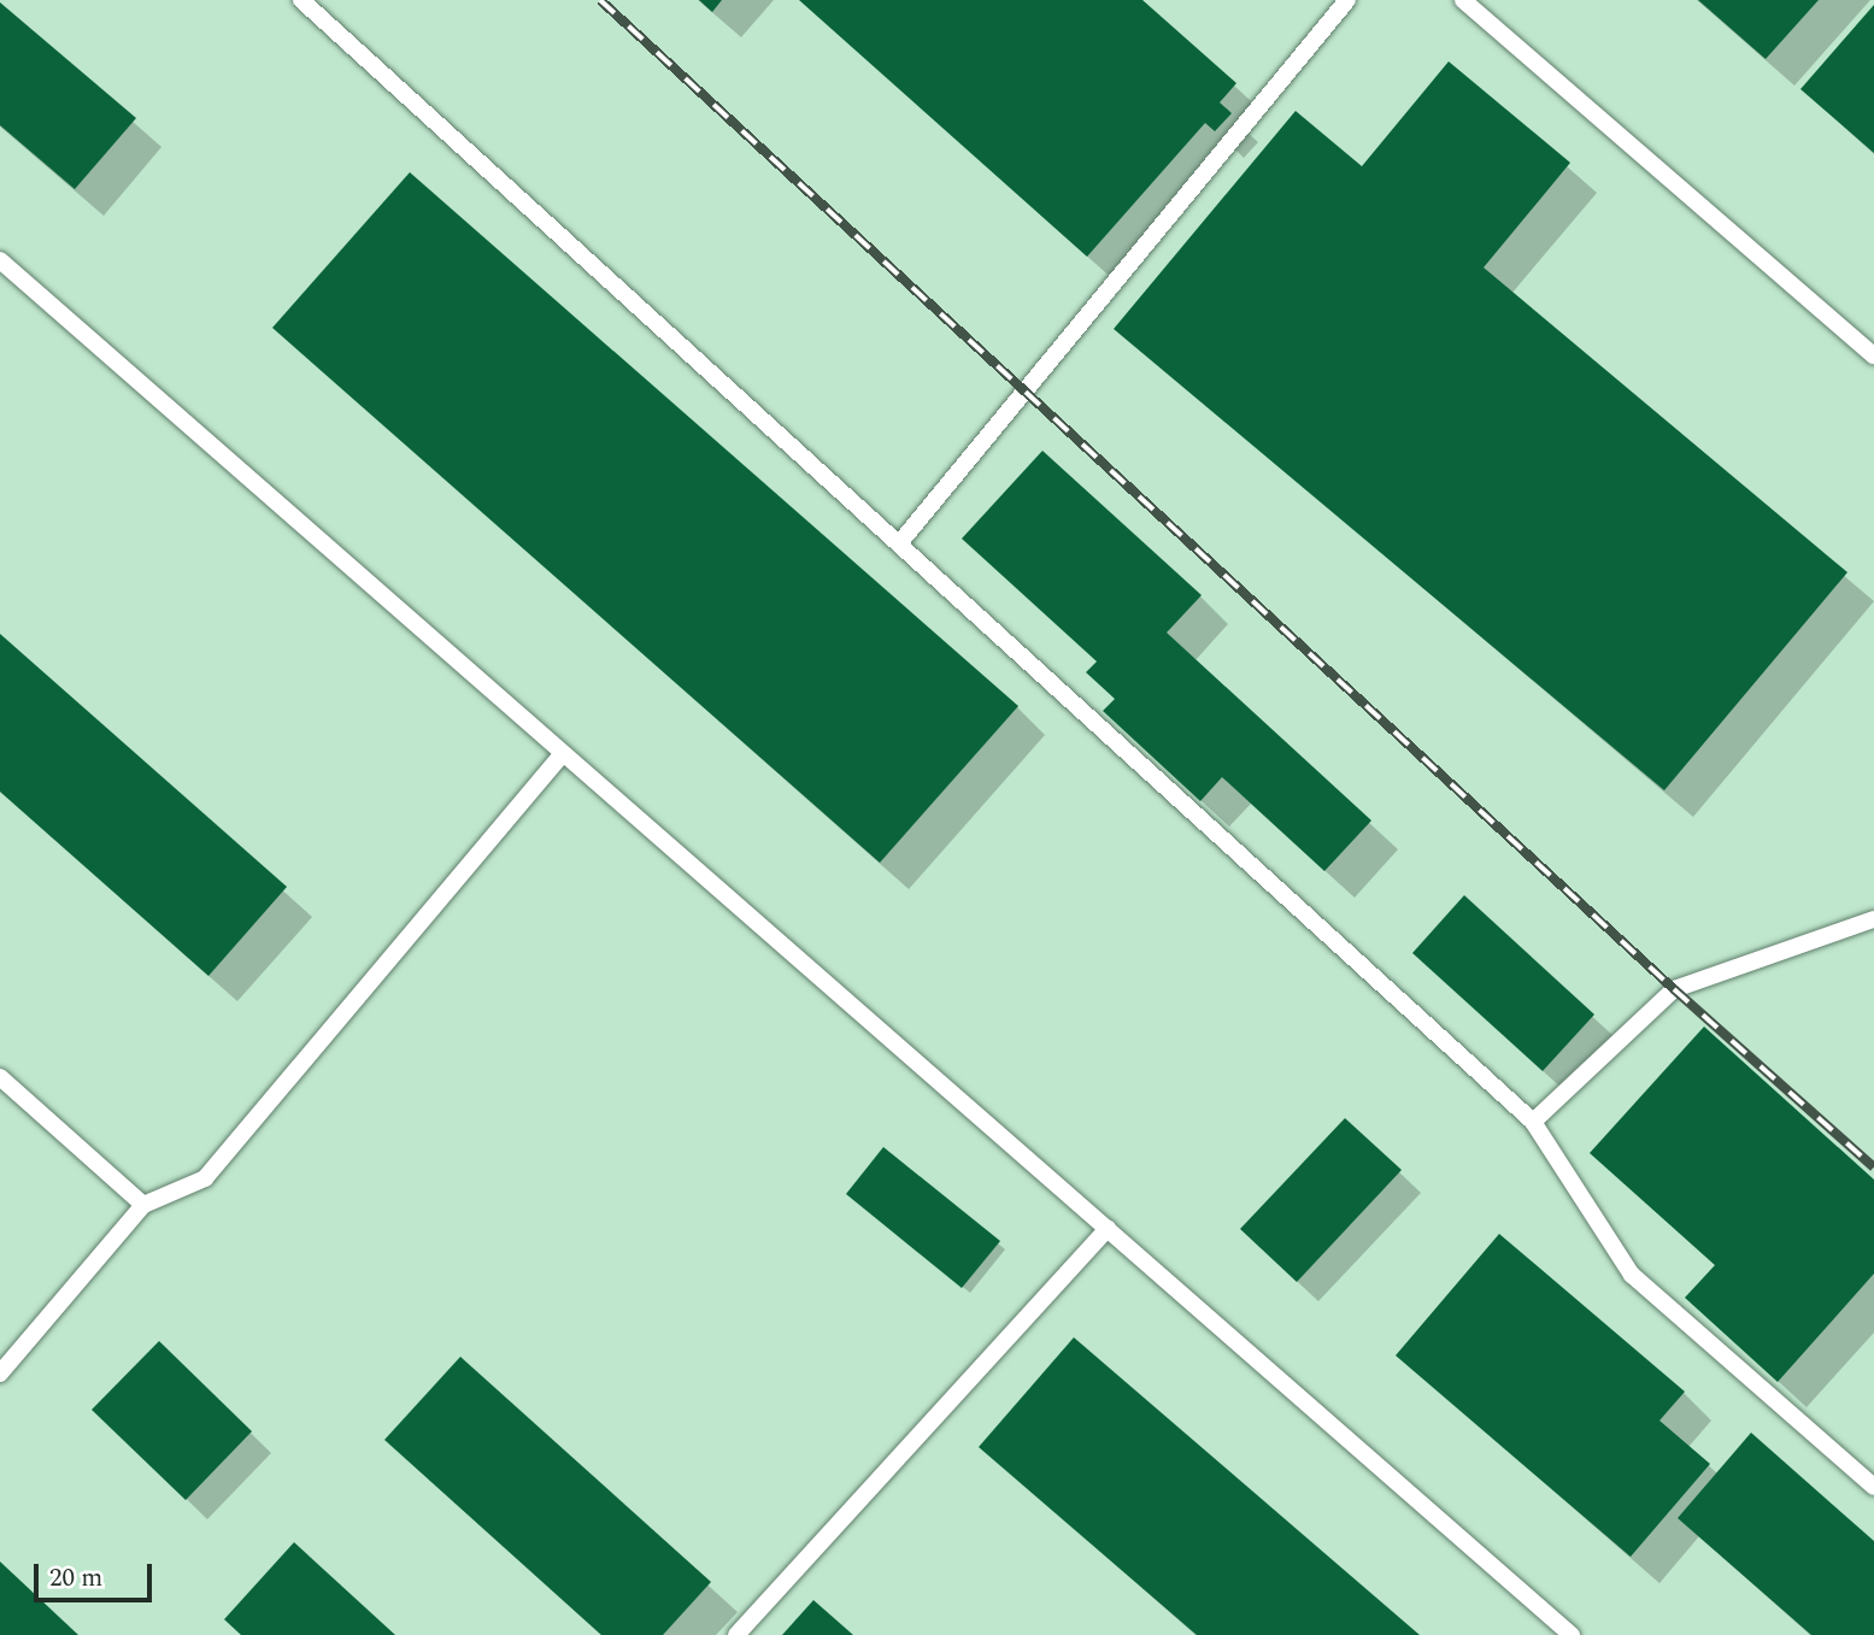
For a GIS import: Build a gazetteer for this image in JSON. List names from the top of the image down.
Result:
{
  "scale_bar": "20 m"
}
